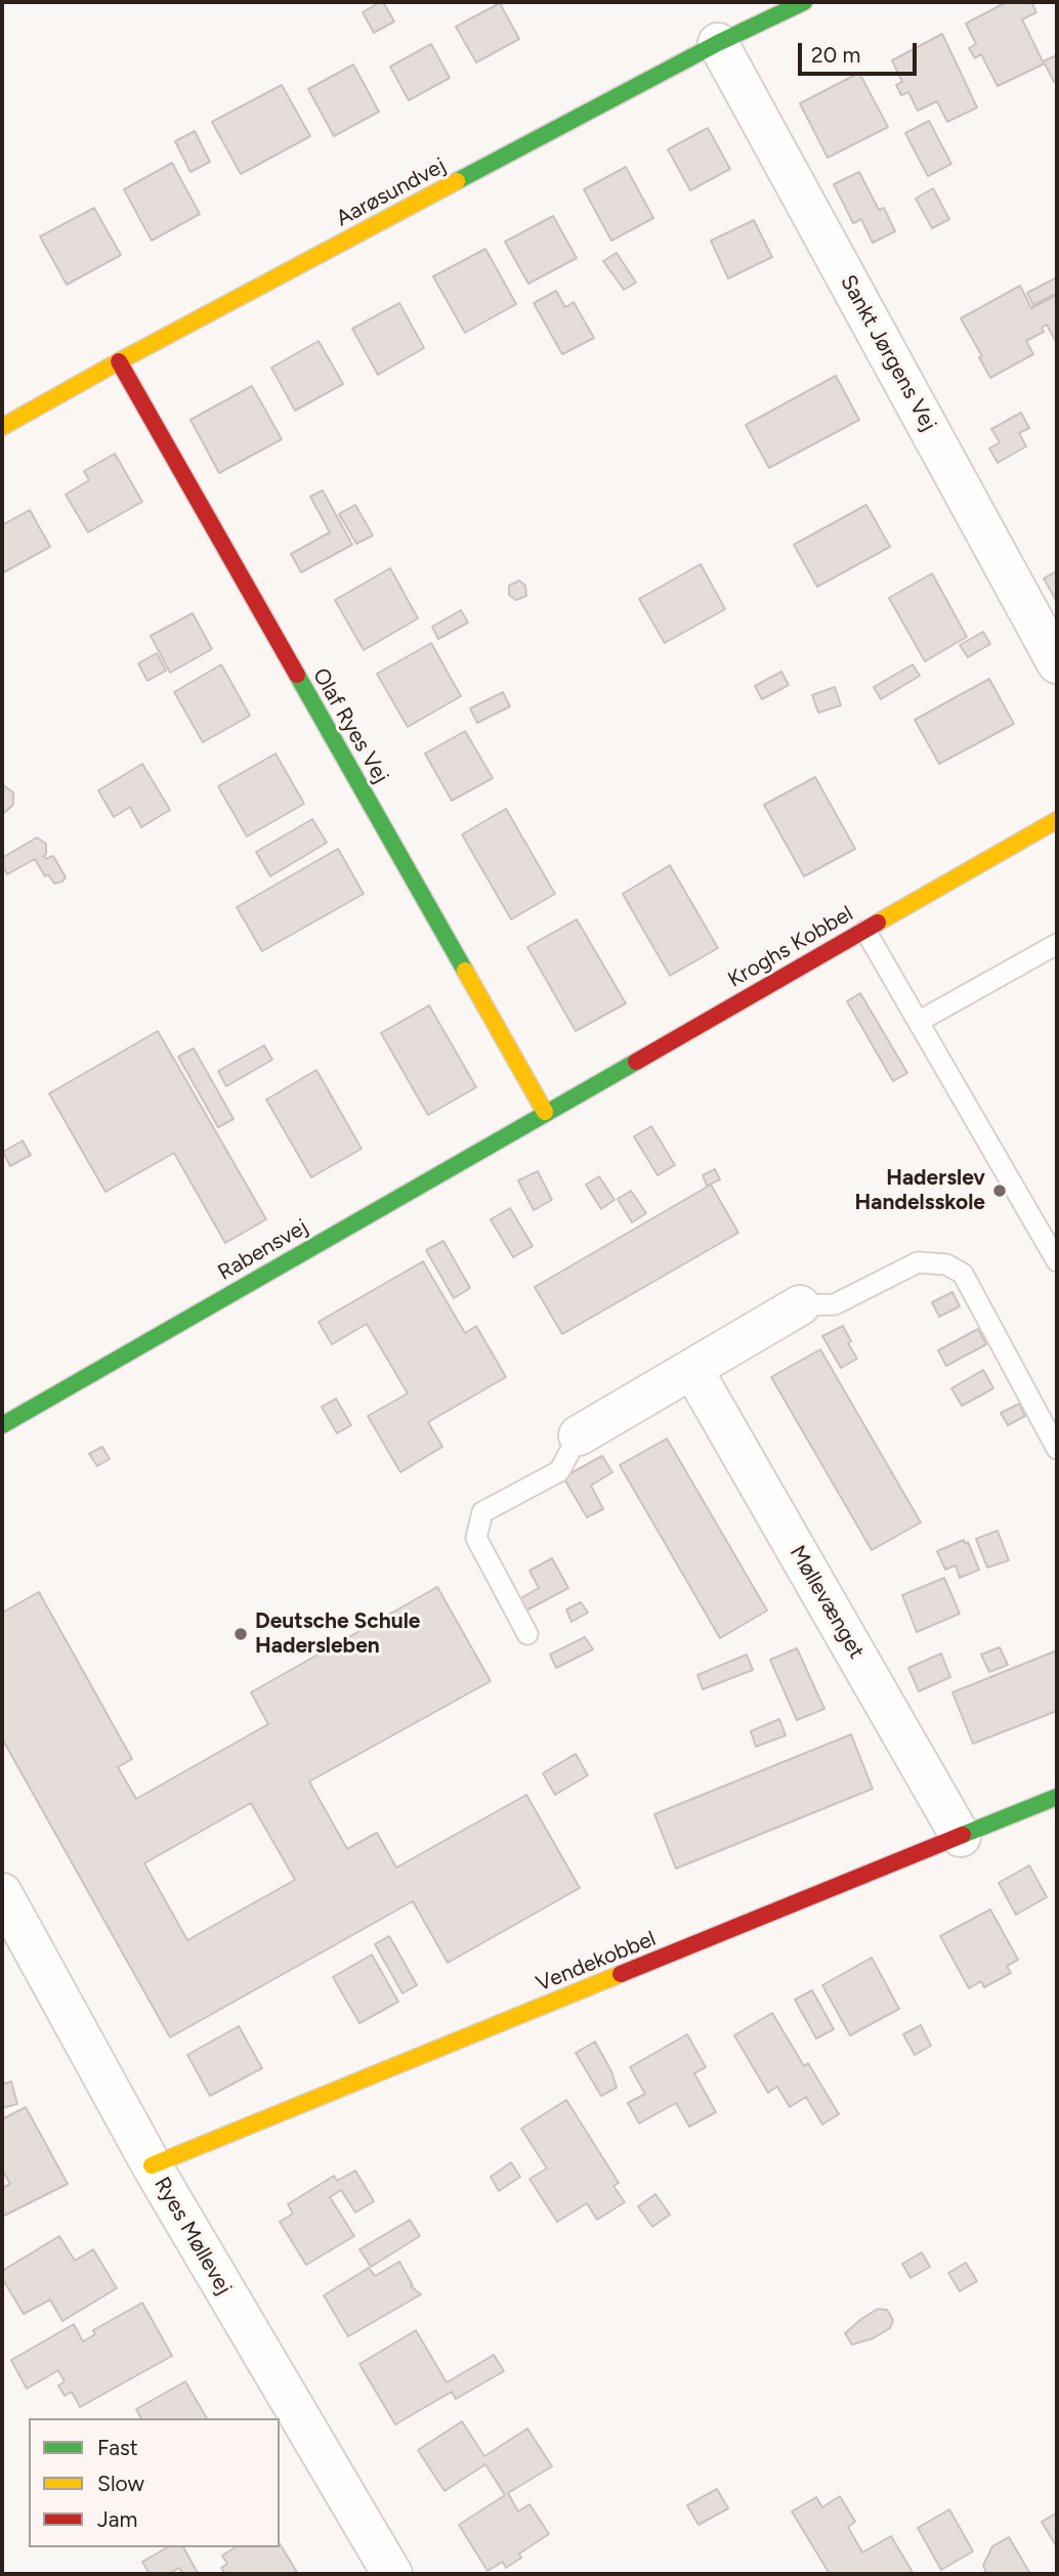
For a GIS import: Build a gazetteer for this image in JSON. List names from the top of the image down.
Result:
{
  "streets": {
    "street": [
      "Aarøsundvej",
      "Sankt Jørgens Vej",
      "Olaf Ryes Vej",
      "Kroghs Kobbel",
      "Rabensvej",
      "Møllevænget",
      "Vendekobbel",
      "Ryes Møllevej"
    ]
  },
  "crossings": [
    ["Aarøsundvej", "Sankt Jørgens Vej"],
    ["Aarøsundvej", "Olaf Ryes Vej"],
    ["Olaf Ryes Vej", "Kroghs Kobbel"],
    ["Olaf Ryes Vej", "Rabensvej"],
    ["Kroghs Kobbel", "Rabensvej"],
    ["Møllevænget", "Vendekobbel"],
    ["Vendekobbel", "Ryes Møllevej"]
  ],
  "places": ["Haderslev Handelsskole", "Deutsche Schule Hadersleben"],
  "legend": ["Fast", "Slow", "Jam"],
  "scale_bar": "20 m"
}
